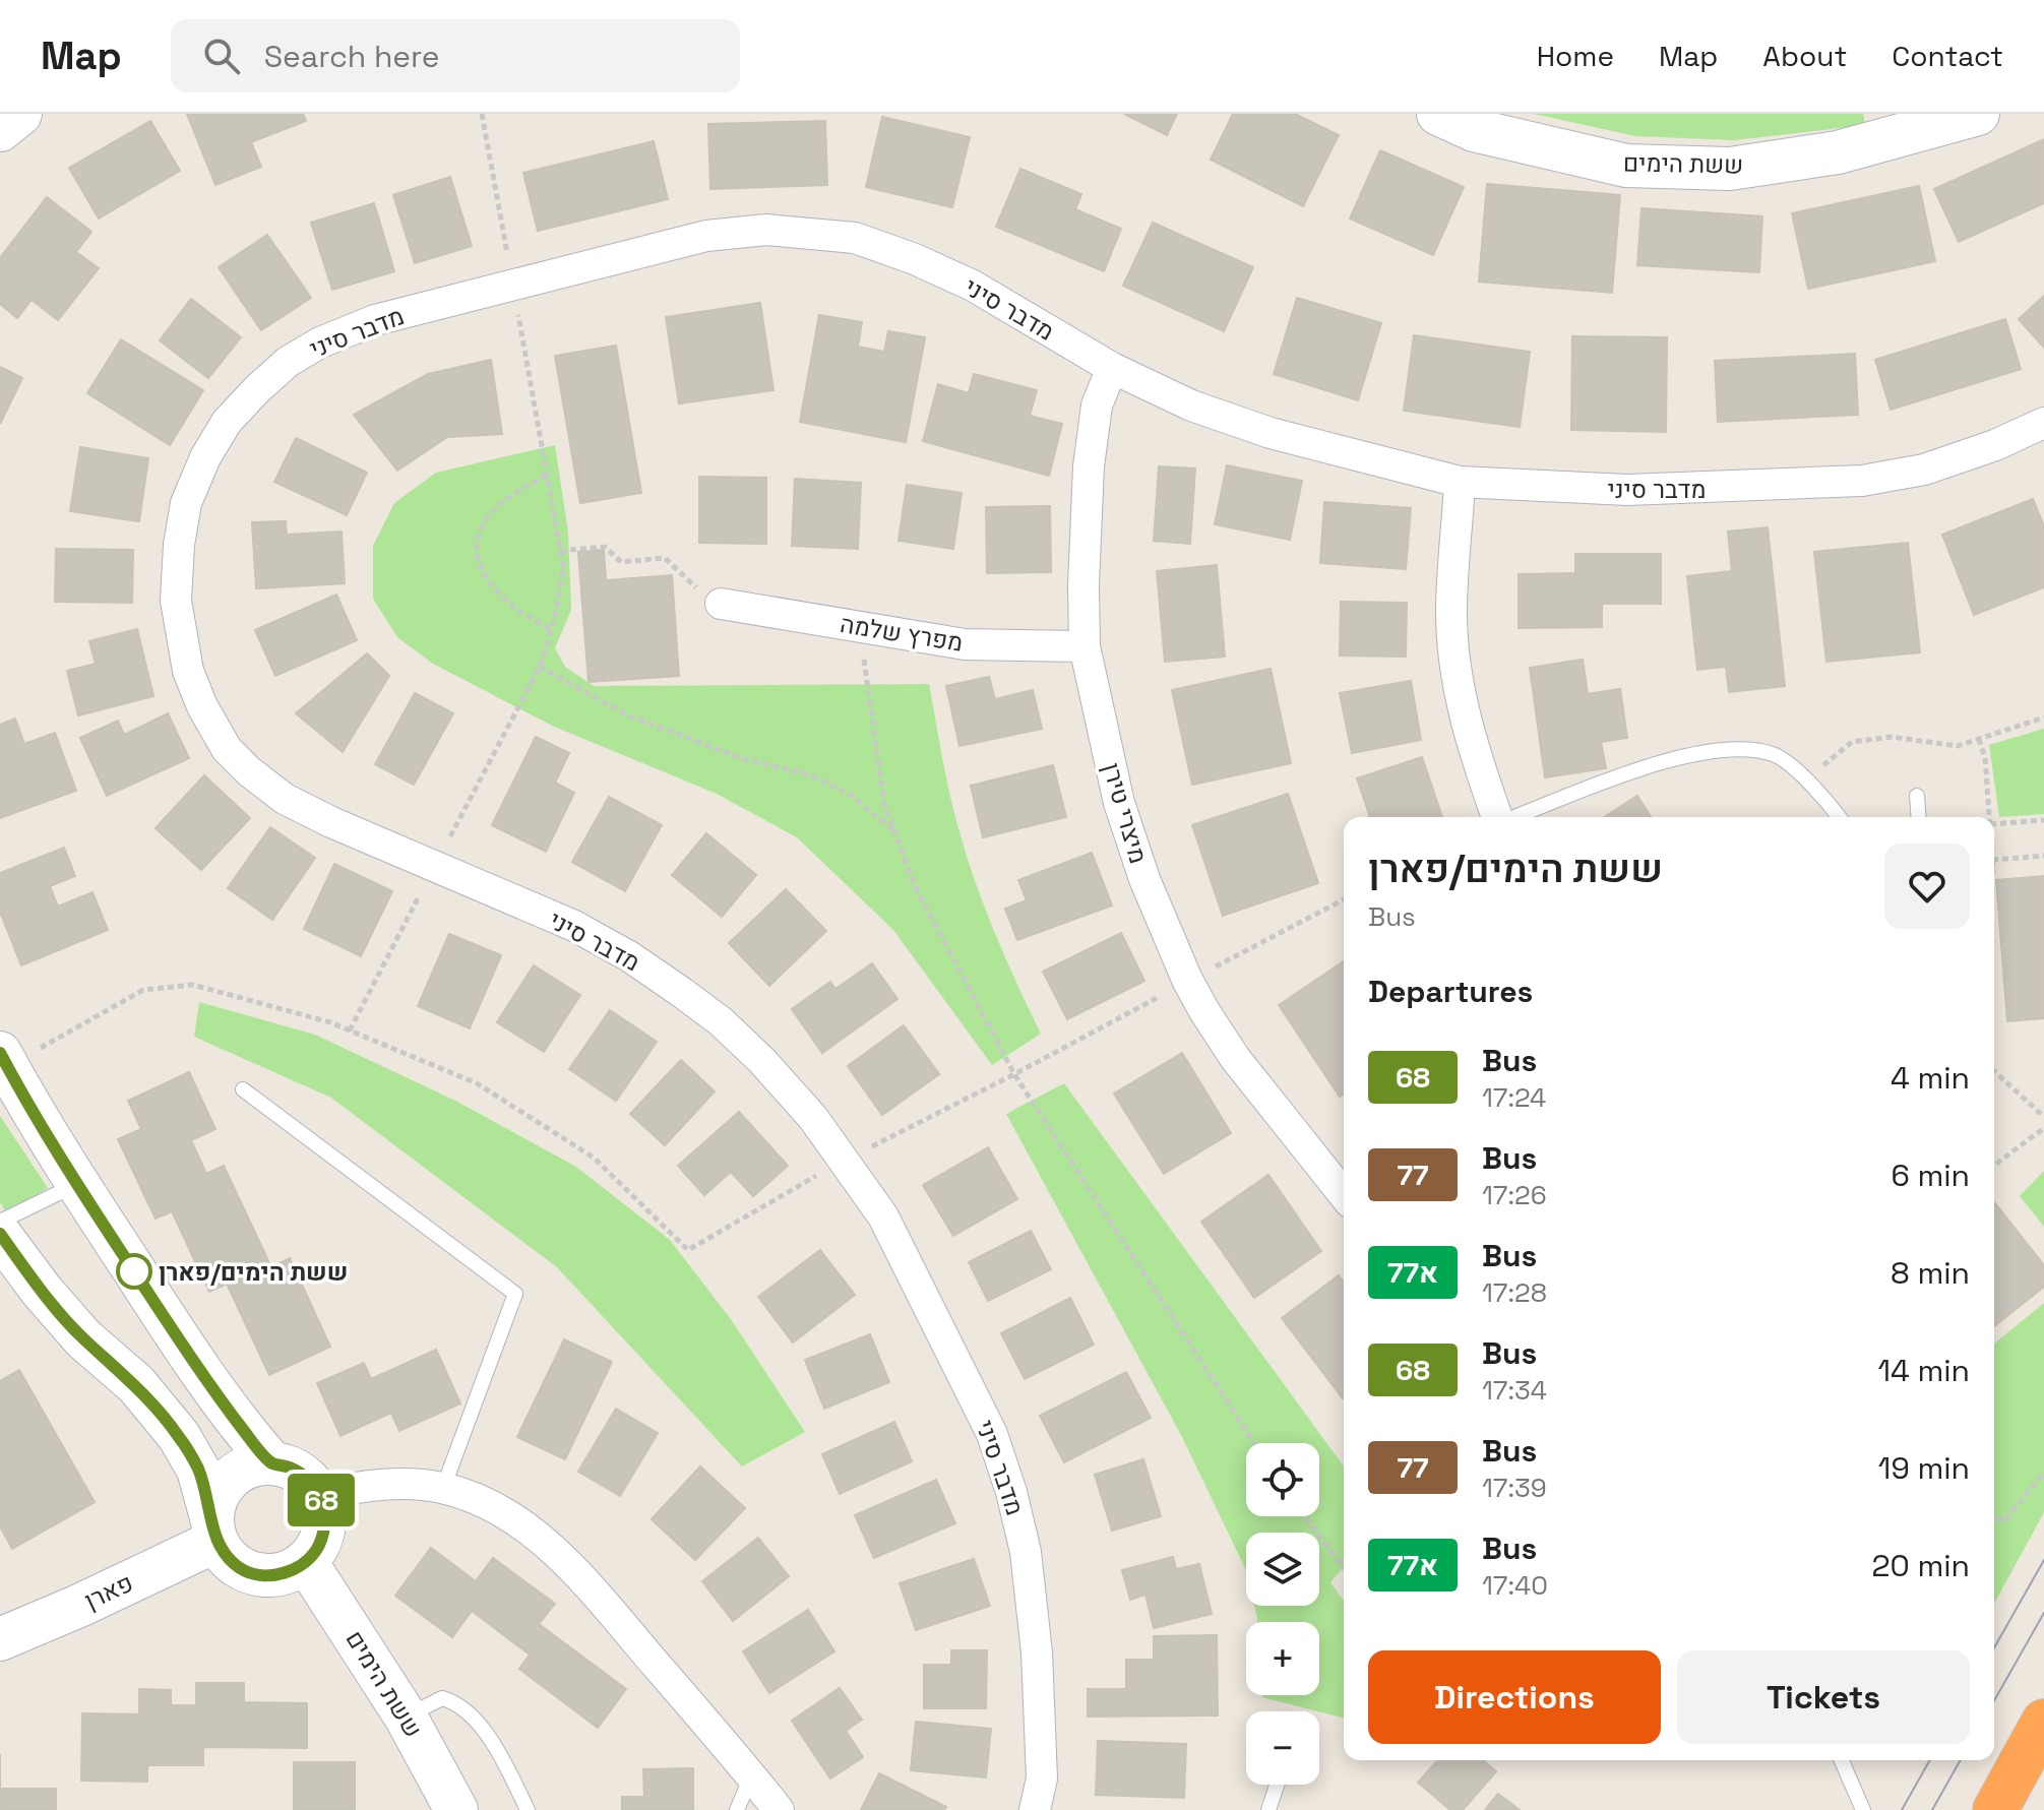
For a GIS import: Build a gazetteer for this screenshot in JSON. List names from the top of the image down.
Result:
{
  "streets": {
    "street": [
      "ששת הימים",
      "מדבר סיני",
      "מפרץ שלמה",
      "מיצרי טירן",
      "פארן"
    ]
  },
  "crossings": [
    ["ששת הימים", "פארן"],
    ["מדבר סיני", "מיצרי טירן"],
    ["מפרץ שלמה", "מיצרי טירן"]
  ],
  "places": ["ששת הימים/פארן"],
  "lines": ["bus line 68"],
  "page": {
    "header": "Map",
    "search": "Search here",
    "nav": [
      "Home",
      "Map",
      "About",
      "Contact"
    ],
    "on_map": "68",
    "heading": [
      ["ששת הימים/פארן", "Bus"],
      "Departures"
    ],
    "list": [
      {
        "mark": "68",
        "name": "Bus",
        "note": "17:24",
        "value": "4 min"
      },
      {
        "mark": "77",
        "name": "Bus",
        "note": "17:26",
        "value": "6 min"
      },
      {
        "mark": "77א",
        "name": "Bus",
        "note": "17:28",
        "value": "8 min"
      },
      {
        "mark": "68",
        "name": "Bus",
        "note": "17:34",
        "value": "14 min"
      },
      {
        "mark": "77",
        "name": "Bus",
        "note": "17:39",
        "value": "19 min"
      },
      {
        "mark": "77א",
        "name": "Bus",
        "note": "17:40",
        "value": "20 min"
      }
    ],
    "map_buttons": ["+", "−"],
    "buttons": ["Directions", "Tickets"]
  }
}
